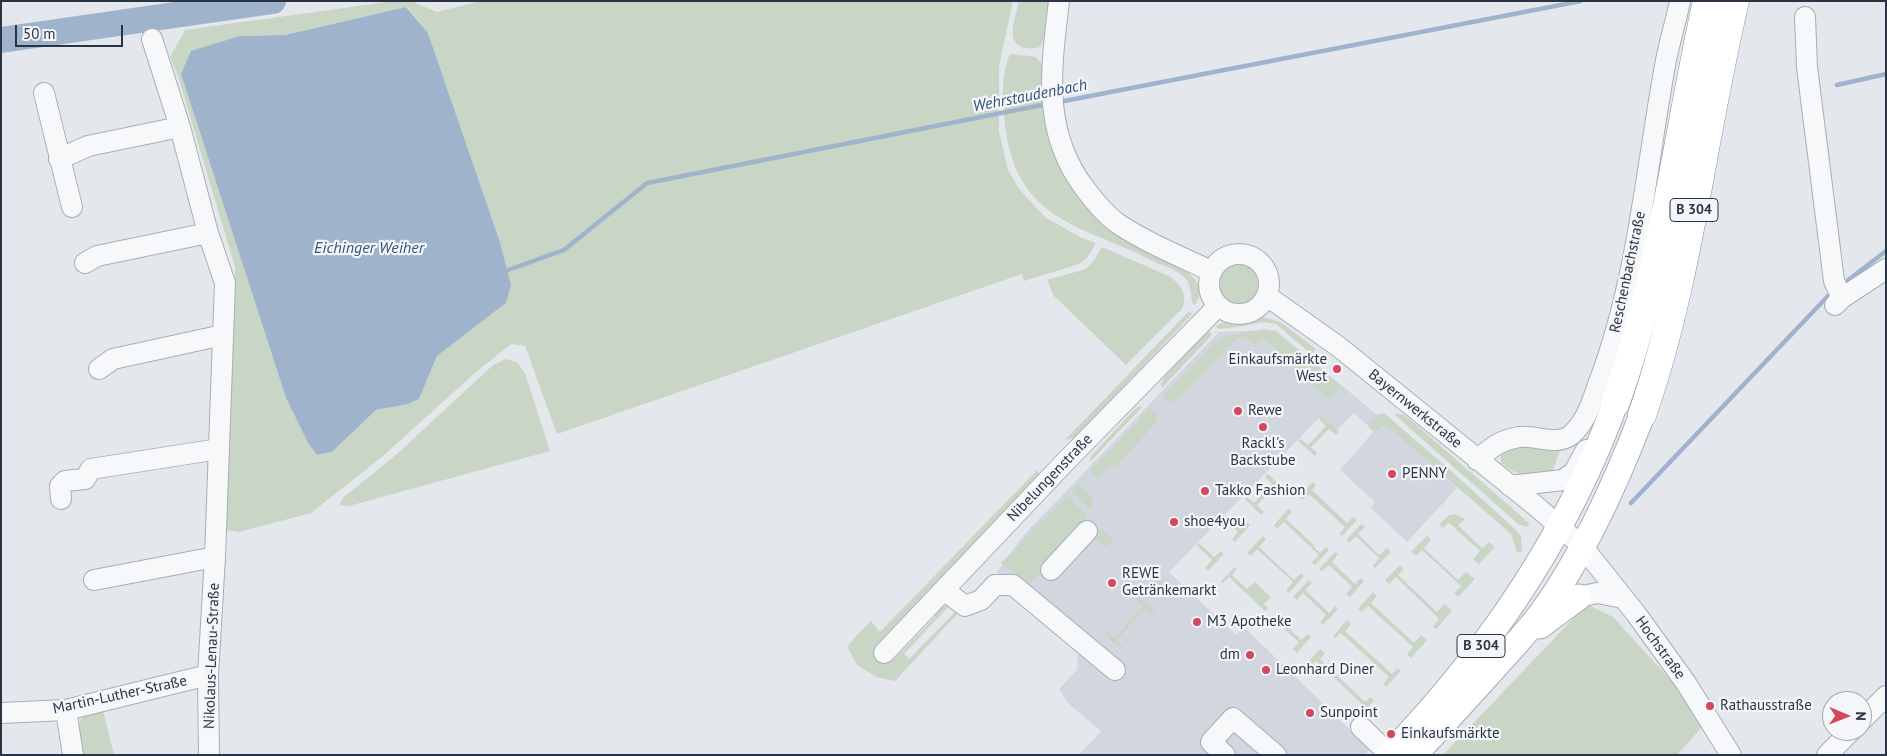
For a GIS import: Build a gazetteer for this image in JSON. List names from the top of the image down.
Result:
{
  "streets": {
    "highway": ["B 304"],
    "street": [
      "Reschenbachstraße",
      "Bayernwerkstraße",
      "Nibelungenstraße",
      "Hochstraße",
      "Nikolaus-Lenau-Straße",
      "Martin-Luther-Straße"
    ]
  },
  "crossings": [
    ["B 304", "Bayernwerkstraße"],
    ["B 304", "Hochstraße"],
    ["Reschenbachstraße", "Bayernwerkstraße"],
    ["Bayernwerkstraße", "Nibelungenstraße"],
    ["Bayernwerkstraße", "Hochstraße"],
    ["Nikolaus-Lenau-Straße", "Martin-Luther-Straße"]
  ],
  "water": ["Wehrstaudenbach", "Eichinger Weiher"],
  "places": [
    "Einkaufsmärkte West",
    "Rewe",
    "Rackl's Backstube",
    "PENNY",
    "Takko Fashion",
    "shoe4you",
    "REWE Getränkemarkt",
    "M3 Apotheke",
    "dm",
    "Leonhard Diner",
    "Rathausstraße",
    "Sunpoint",
    "Einkaufsmärkte"
  ],
  "scale_bar": "50 m",
  "north": "right"
}
